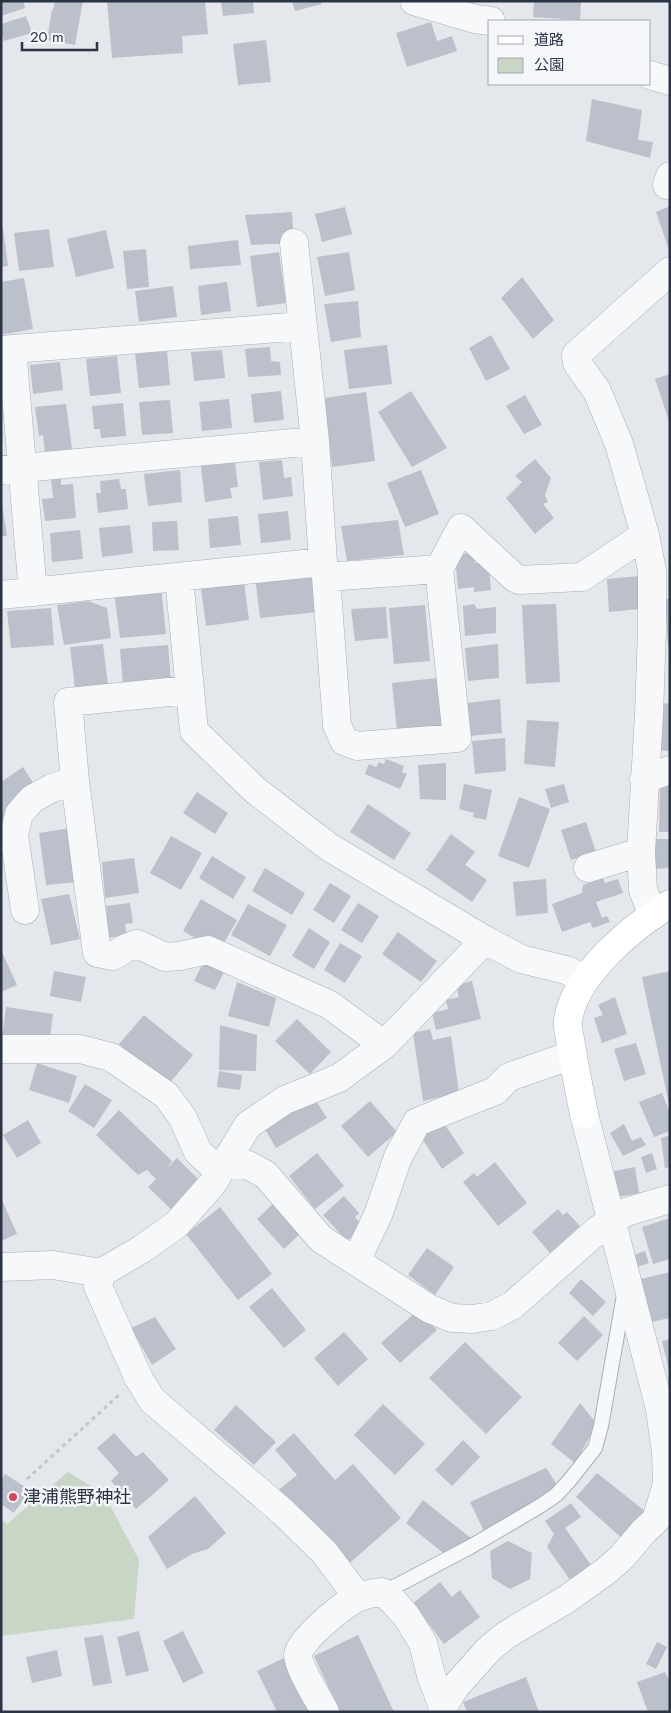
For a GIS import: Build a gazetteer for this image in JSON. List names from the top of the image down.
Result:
{
  "places": ["津浦熊野神社"],
  "legend": ["道路", "公園"],
  "scale_bar": "20 m"
}
